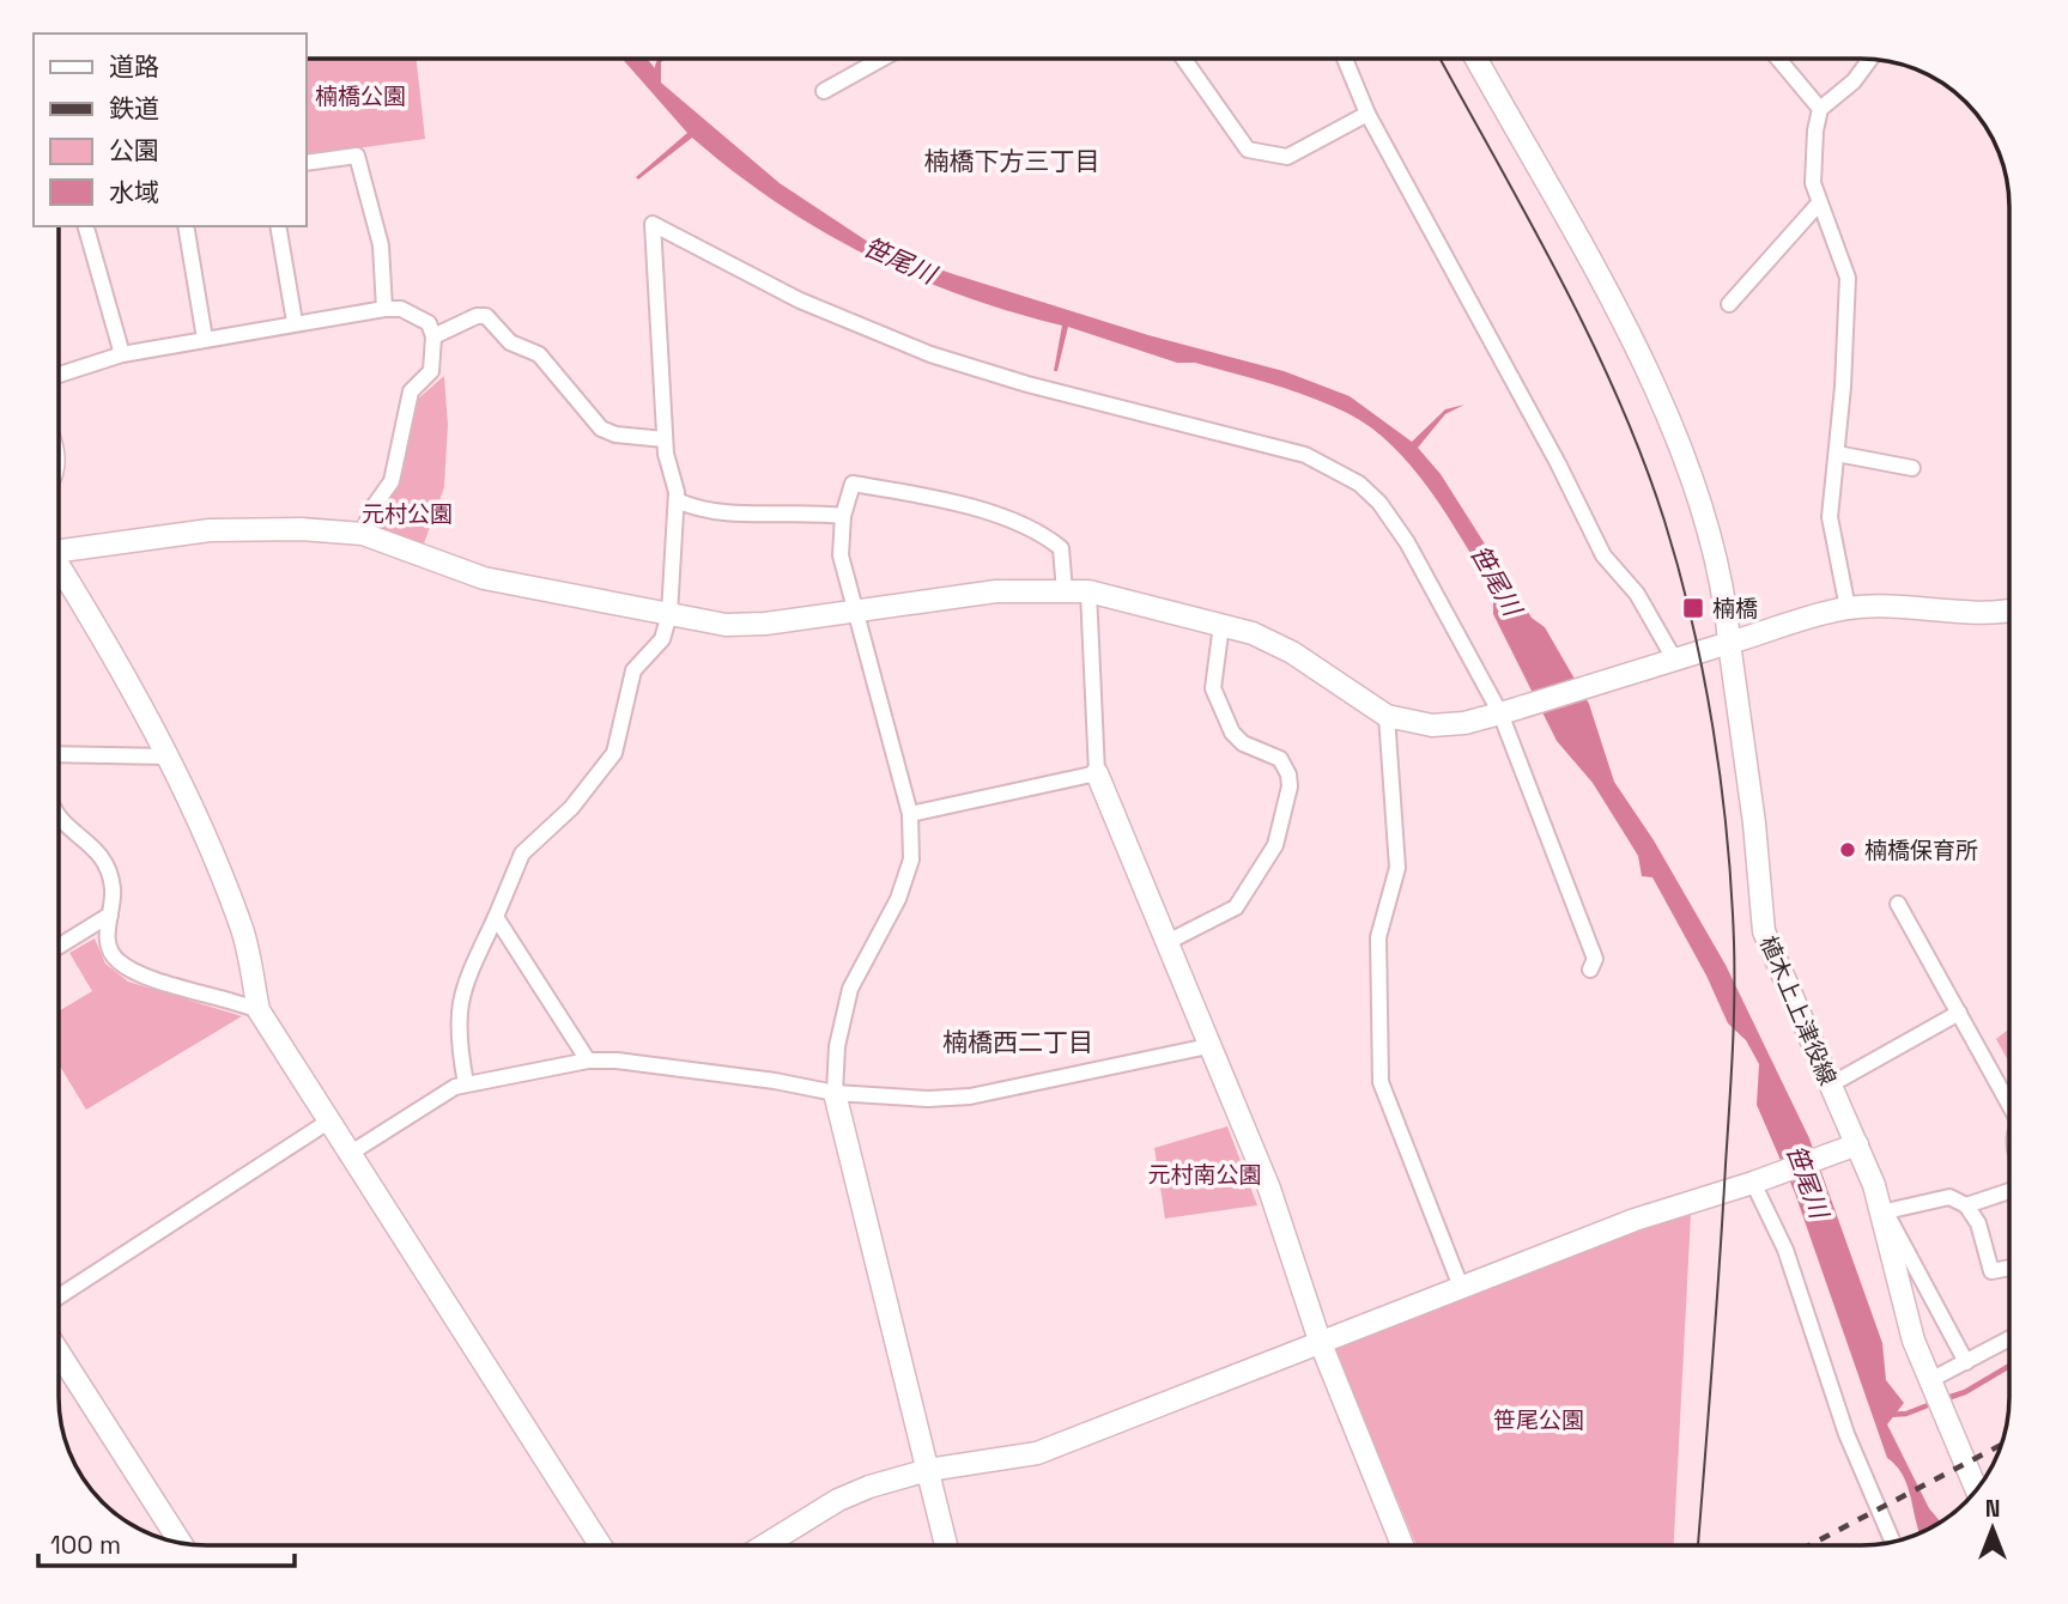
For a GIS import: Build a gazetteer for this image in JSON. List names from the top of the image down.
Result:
{
  "streets": {
    "street": ["植木上上津役線"]
  },
  "districts": ["楠橋下方三丁目", "楠橋西二丁目"],
  "water": ["笹尾川"],
  "parks": [
    "楠橋公園",
    "元村公園",
    "元村南公園",
    "笹尾公園"
  ],
  "places": {
    "transit": ["楠橋"],
    "other": ["楠橋保育所"]
  },
  "legend": [
    "道路",
    "鉄道",
    "公園",
    "水域"
  ],
  "scale_bar": "100 m",
  "north": "top"
}
